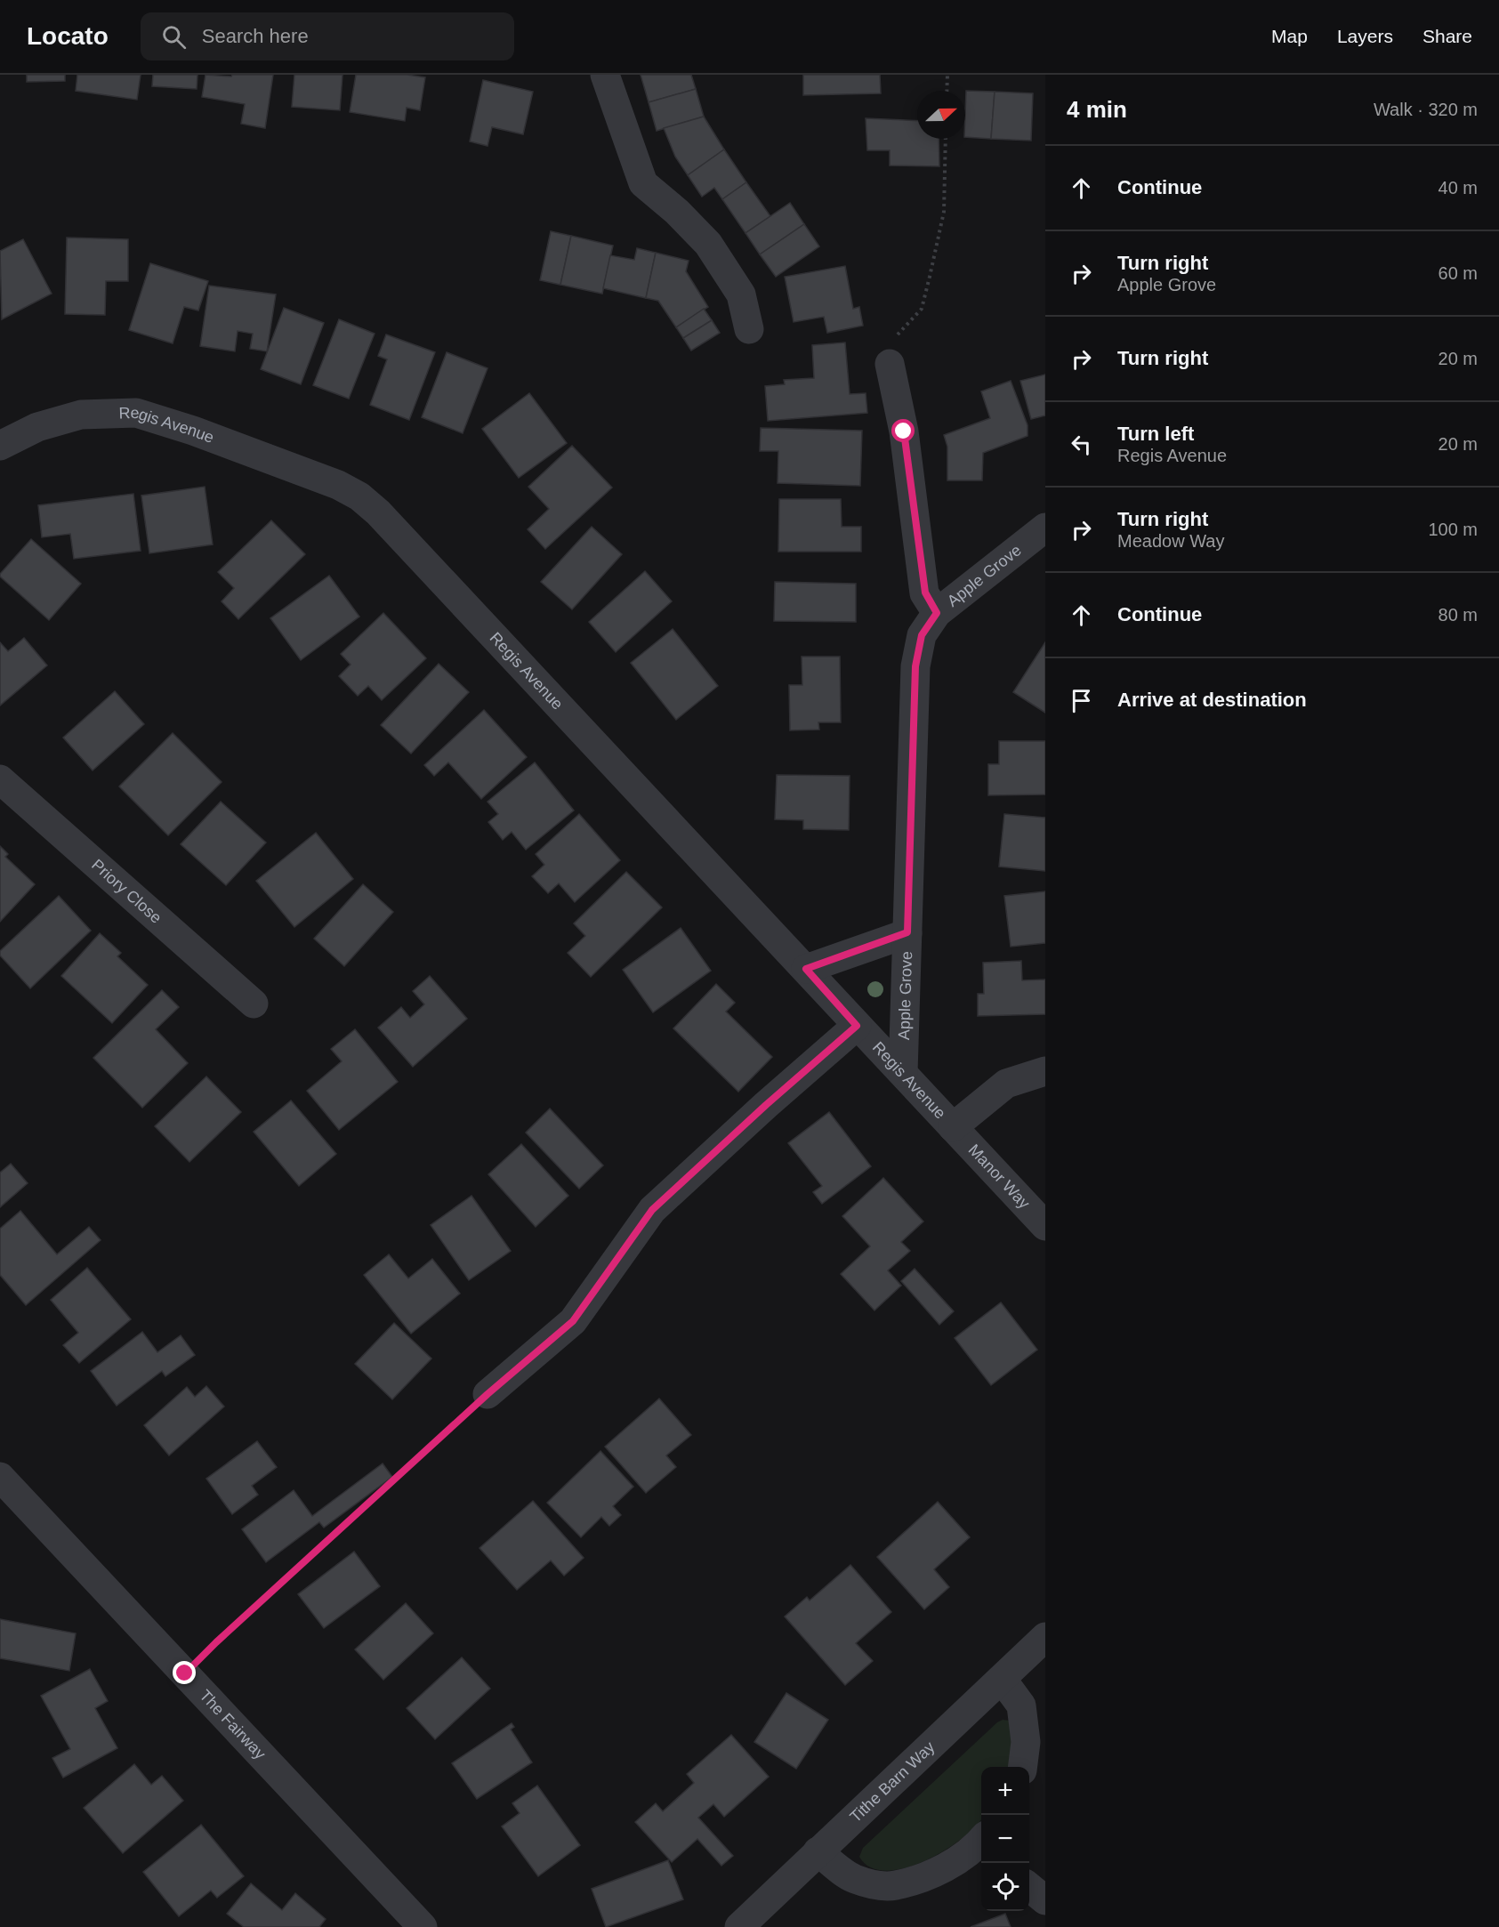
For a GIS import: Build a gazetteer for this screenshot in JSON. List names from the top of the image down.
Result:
{
  "streets": {
    "street": [
      "Regis Avenue",
      "Apple Grove",
      "Priory Close",
      "Manor Way",
      "The Fairway",
      "Tithe Barn Way"
    ]
  },
  "crossings": [
    ["Regis Avenue", "Apple Grove"],
    ["Regis Avenue", "Manor Way"]
  ],
  "north": "right",
  "page": {
    "header": "Locato",
    "search": "Search here",
    "nav": ["Map", "Layers", "Share"],
    "heading": ["4 min", "Walk · 320 m"],
    "list": [
      ["Continue", "40 m"],
      ["Turn right", "Apple Grove", "60 m"],
      ["Turn right", "20 m"],
      ["Turn left", "Regis Avenue", "20 m"],
      ["Turn right", "Meadow Way", "100 m"],
      ["Continue", "80 m"],
      "Arrive at destination"
    ],
    "map_buttons": ["+", "−"]
  }
}
